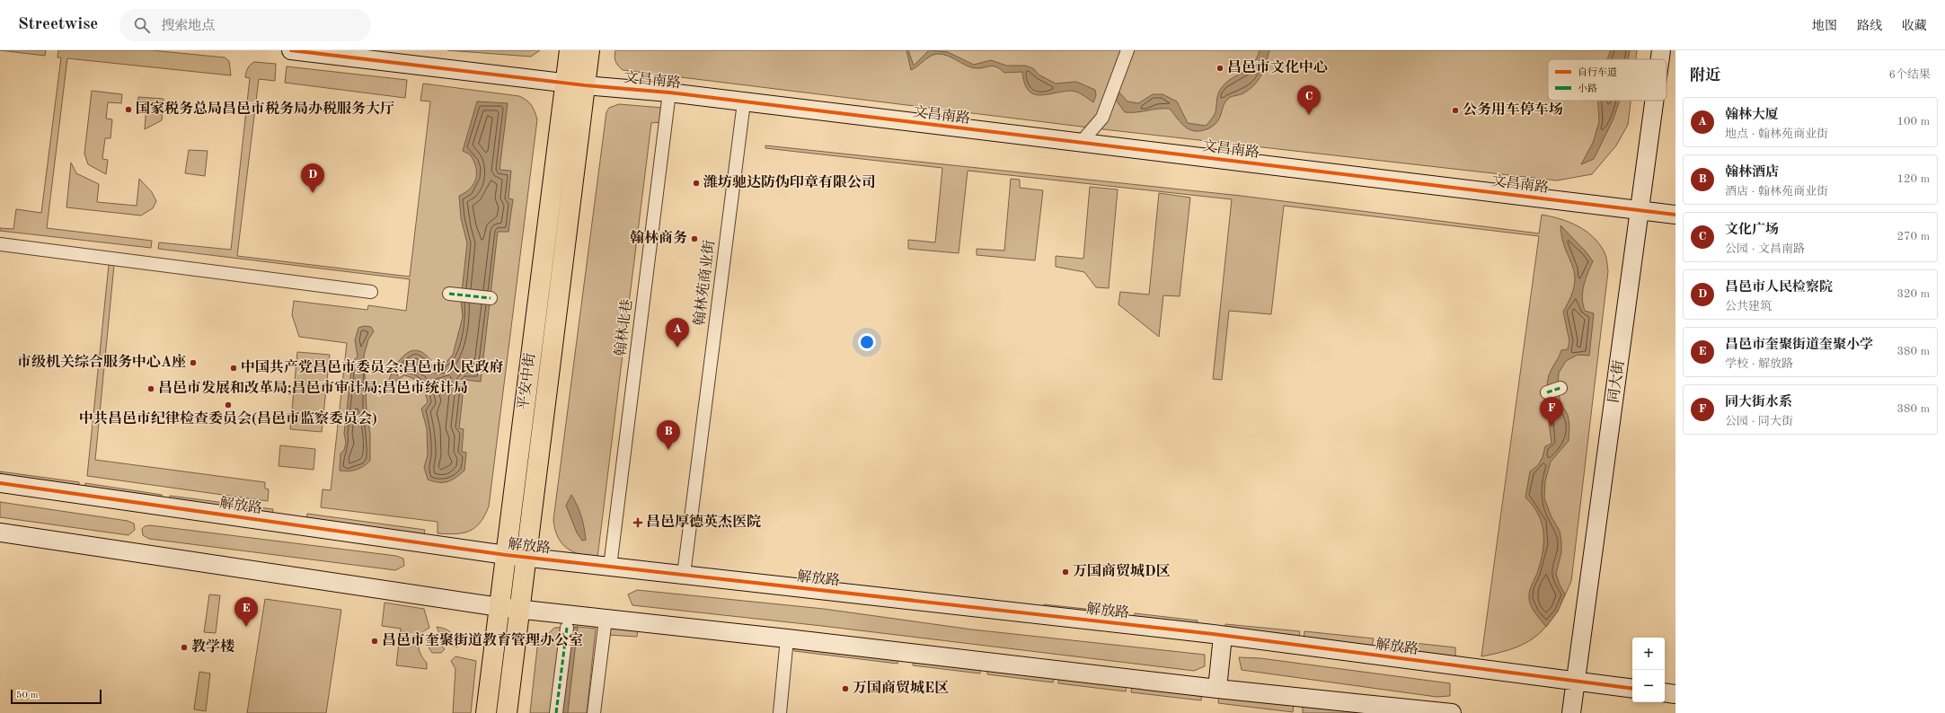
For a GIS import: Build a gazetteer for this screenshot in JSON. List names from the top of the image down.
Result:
{
  "streets": {
    "main road": ["平安中街"],
    "street": [
      "文昌南路",
      "翰林苑商业街",
      "翰林北巷",
      "同大街",
      "解放路"
    ]
  },
  "crossings": [
    ["文昌南路", "翰林苑商业街"],
    ["文昌南路", "翰林北巷"],
    ["文昌南路", "平安中街"],
    ["文昌南路", "同大街"],
    ["翰林苑商业街", "解放路"],
    ["翰林北巷", "解放路"],
    ["平安中街", "解放路"],
    ["同大街", "解放路"]
  ],
  "places": {
    "other": [
      "昌邑市文化中心",
      "国家税务总局昌邑市税务局办税服务大厅",
      "公务用车停车场",
      "潍坊驰达防伪印章有限公司",
      "翰林商务",
      "市级机关综合服务中心A座",
      "中国共产党昌邑市委员会;昌邑市人民政府",
      "昌邑市发展和改革局;昌邑市审计局;昌邑市统计局",
      "中共昌邑市纪律检查委员会(昌邑市监察委员会)",
      "万国商贸城D区",
      "昌邑市奎聚街道教育管理办公室",
      "教学楼",
      "万国商贸城E区"
    ],
    "health": ["昌邑厚德英杰医院"]
  },
  "legend": ["自行车道", "小路"],
  "scale_bar": "50 m",
  "page": {
    "header": "Streetwise",
    "search": "搜索地点",
    "nav": ["地图", "路线", "收藏"],
    "heading": ["附近", "6个结果"],
    "pins": [
      "C",
      "D",
      "A",
      "F",
      "B",
      "E"
    ],
    "list": [
      {
        "mark": "A",
        "name": "翰林大厦",
        "note": "地点 · 翰林苑商业街",
        "value": "100 m"
      },
      {
        "mark": "B",
        "name": "翰林酒店",
        "note": "酒店 · 翰林苑商业街",
        "value": "120 m"
      },
      {
        "mark": "C",
        "name": "文化广场",
        "note": "公园 · 文昌南路",
        "value": "270 m"
      },
      {
        "mark": "D",
        "name": "昌邑市人民检察院",
        "note": "公共建筑",
        "value": "320 m"
      },
      {
        "mark": "E",
        "name": "昌邑市奎聚街道奎聚小学",
        "note": "学校 · 解放路",
        "value": "380 m"
      },
      {
        "mark": "F",
        "name": "同大街水系",
        "note": "公园 · 同大街",
        "value": "380 m"
      }
    ],
    "map_buttons": ["+", "−"],
    "scale": "50 m"
  }
}
